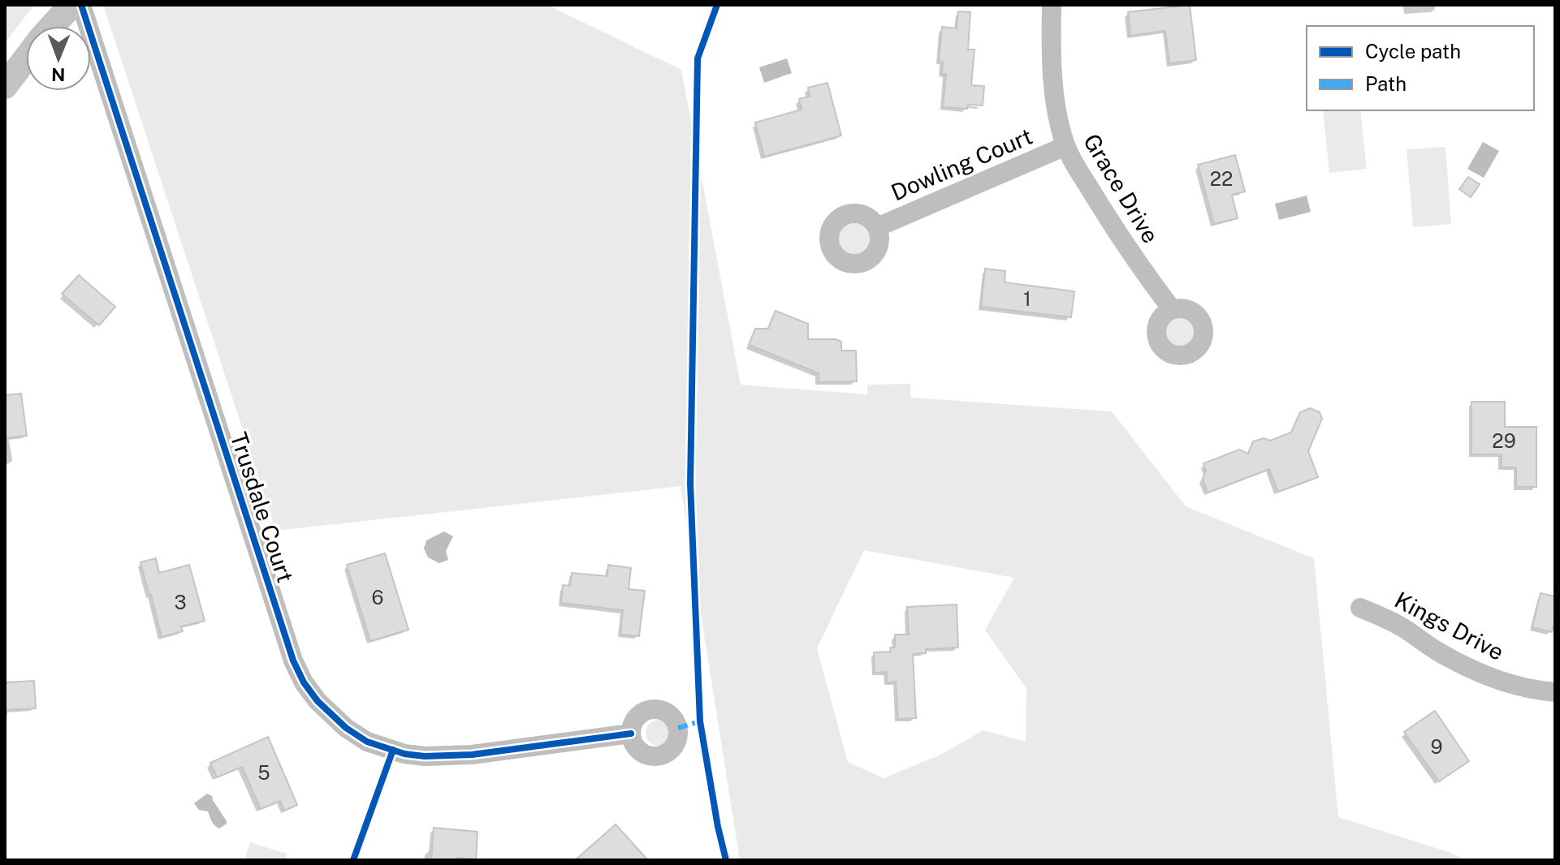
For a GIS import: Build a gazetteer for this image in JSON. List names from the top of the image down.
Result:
{
  "streets": {
    "street": [
      "Dowling Court",
      "Grace Drive",
      "Trusdale Court",
      "Kings Drive"
    ]
  },
  "crossings": [
    ["Dowling Court", "Grace Drive"]
  ],
  "house_numbers": [
    "22",
    "1",
    "29",
    "6",
    "3",
    "9",
    "5"
  ],
  "legend": ["Cycle path", "Path"],
  "north": "bottom"
}
